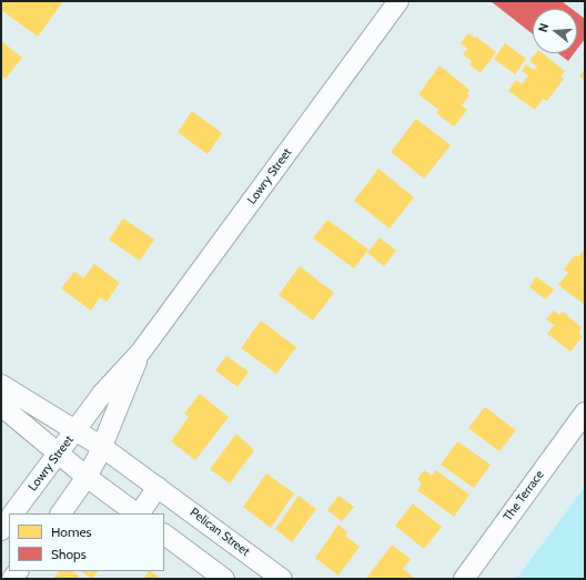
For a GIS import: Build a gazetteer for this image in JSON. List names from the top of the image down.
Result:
{
  "streets": {
    "street": ["Lowry Street", "The Terrace", "Pelican Street"]
  },
  "crossings": [
    ["Lowry Street", "Pelican Street"]
  ],
  "legend": ["Homes", "Shops"],
  "north": "left"
}
